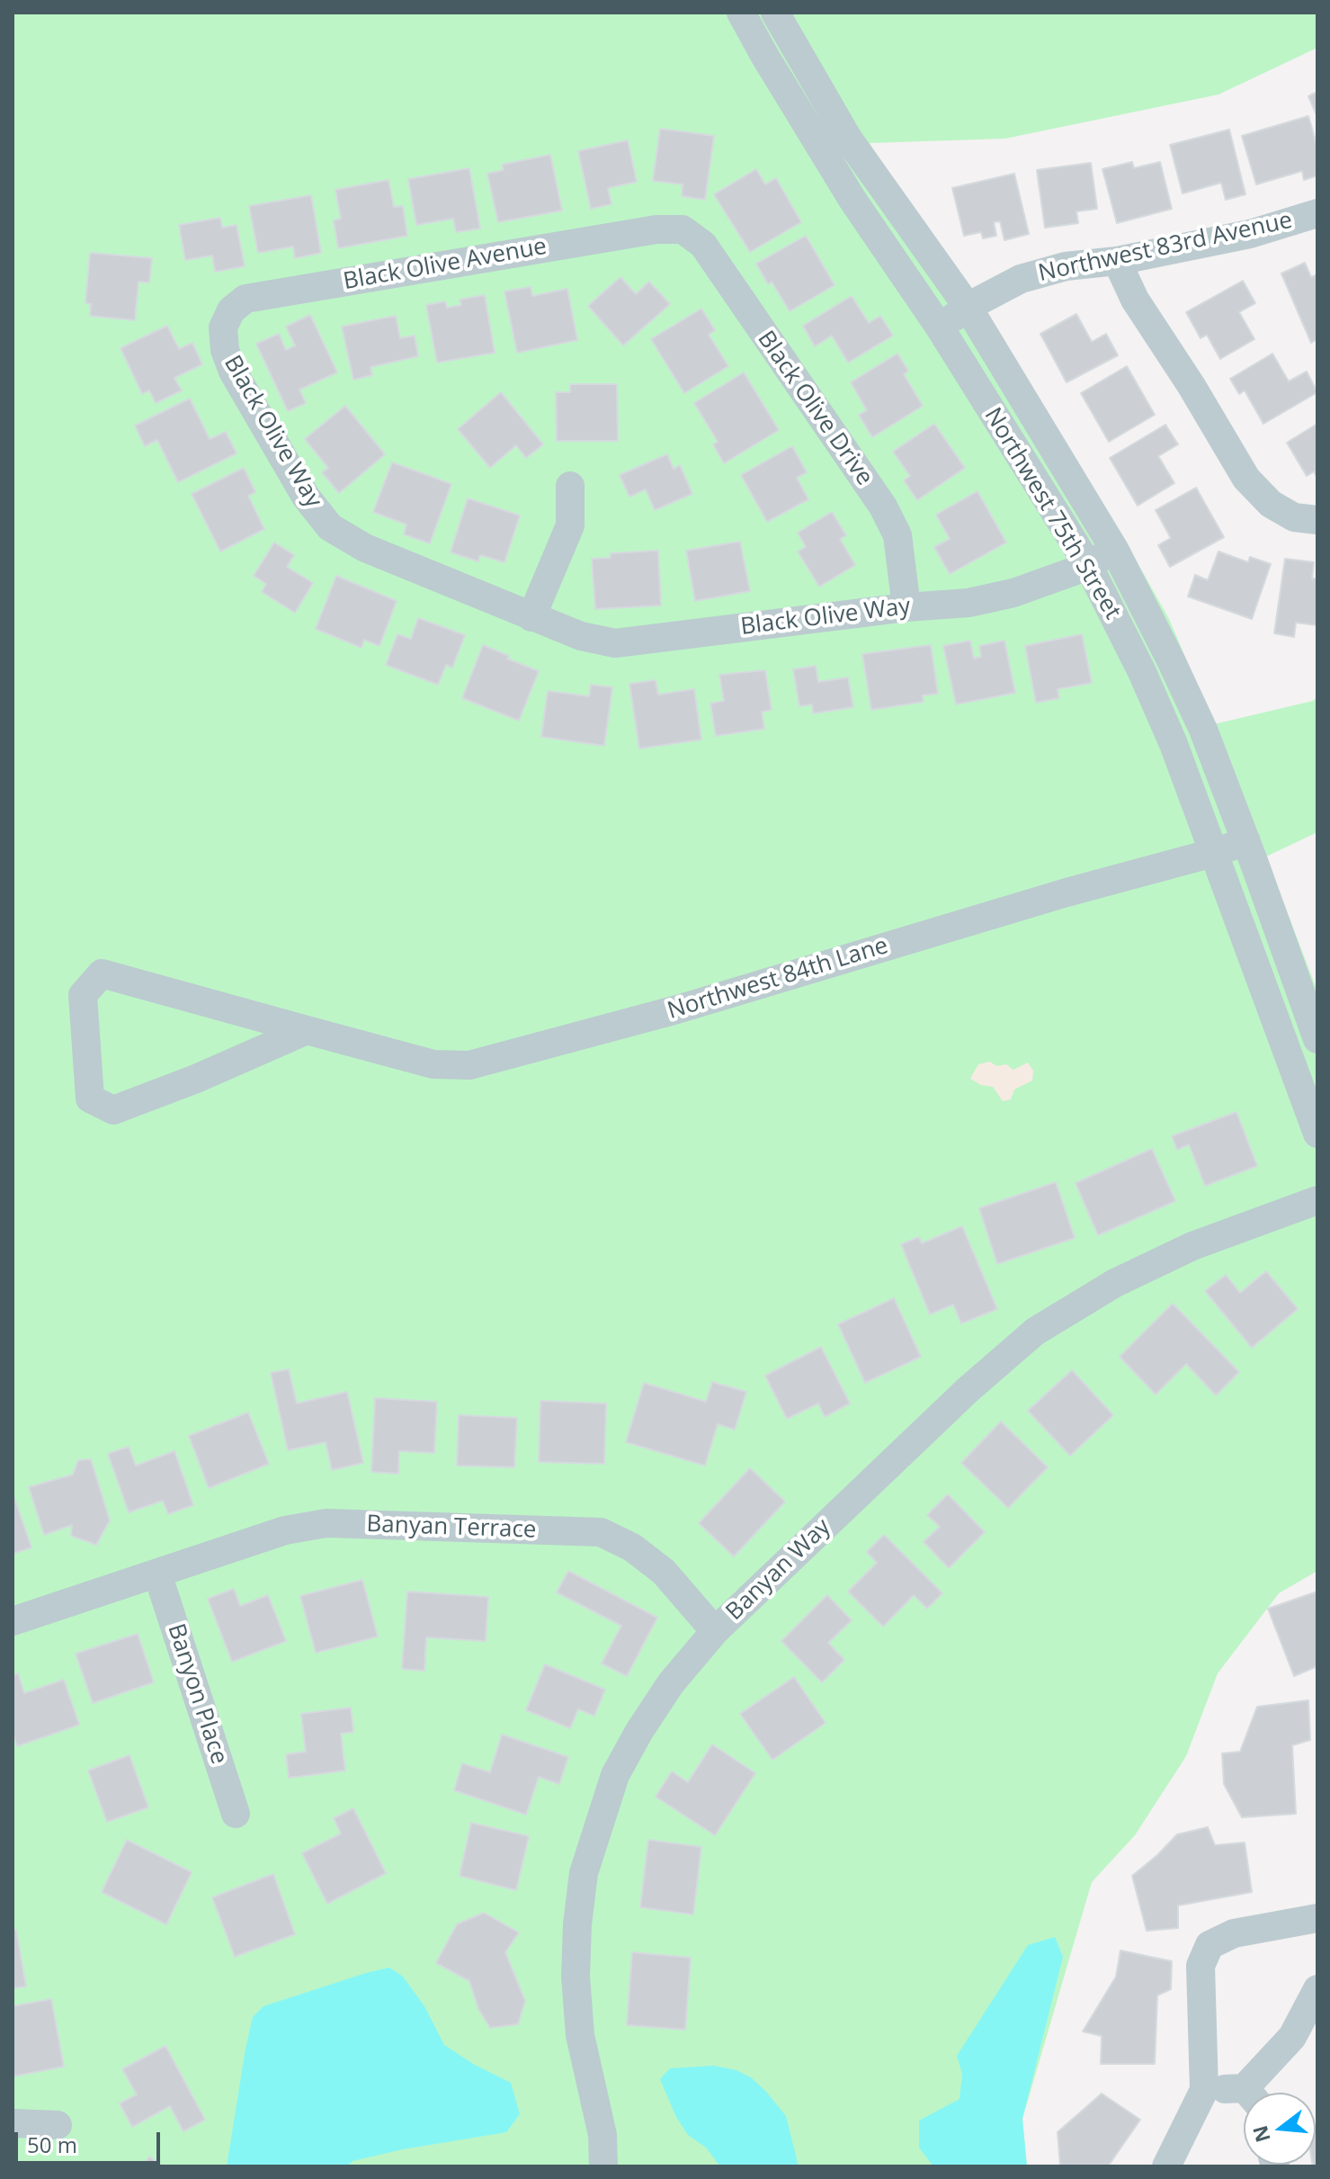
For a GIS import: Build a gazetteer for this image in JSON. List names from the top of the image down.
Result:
{
  "streets": {
    "street": [
      "Northwest 83rd Avenue",
      "Black Olive Avenue",
      "Black Olive Drive",
      "Black Olive Way",
      "Northwest 75th Street",
      "Northwest 84th Lane",
      "Banyan Terrace",
      "Banyan Way",
      "Banyon Place"
    ]
  },
  "crossings": [
    ["Northwest 83rd Avenue", "Northwest 75th Street"],
    ["Black Olive Avenue", "Black Olive Drive"],
    ["Black Olive Avenue", "Black Olive Way"],
    ["Black Olive Drive", "Black Olive Way"],
    ["Black Olive Way", "Northwest 75th Street"],
    ["Northwest 75th Street", "Northwest 84th Lane"],
    ["Banyan Terrace", "Banyan Way"],
    ["Banyan Terrace", "Banyon Place"]
  ],
  "scale_bar": "50 m",
  "north": "left"
}
